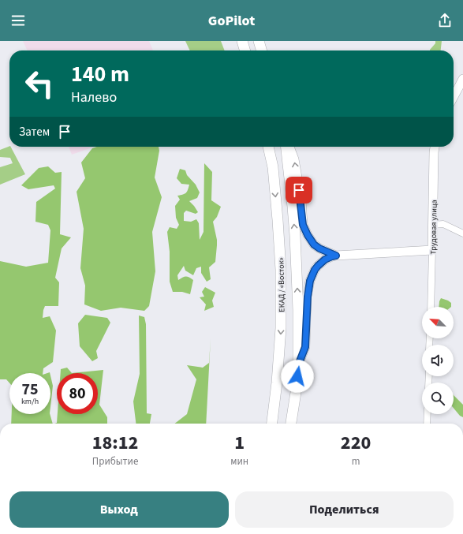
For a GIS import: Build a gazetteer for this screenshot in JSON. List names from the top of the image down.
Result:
{
  "streets": {
    "main road": ["Трудовая улица", "ЕКАД / «Восток»"]
  },
  "north": "top left",
  "page": {
    "header": "GoPilot",
    "turn": ["140 m", "Налево"],
    "then": "Затем",
    "speed": "75 km/h",
    "limit": "80",
    "eta": [
      "18:12",
      "Прибытие",
      "1",
      "мин",
      "220",
      "m"
    ],
    "buttons": ["Выход", "Поделиться"]
  }
}
